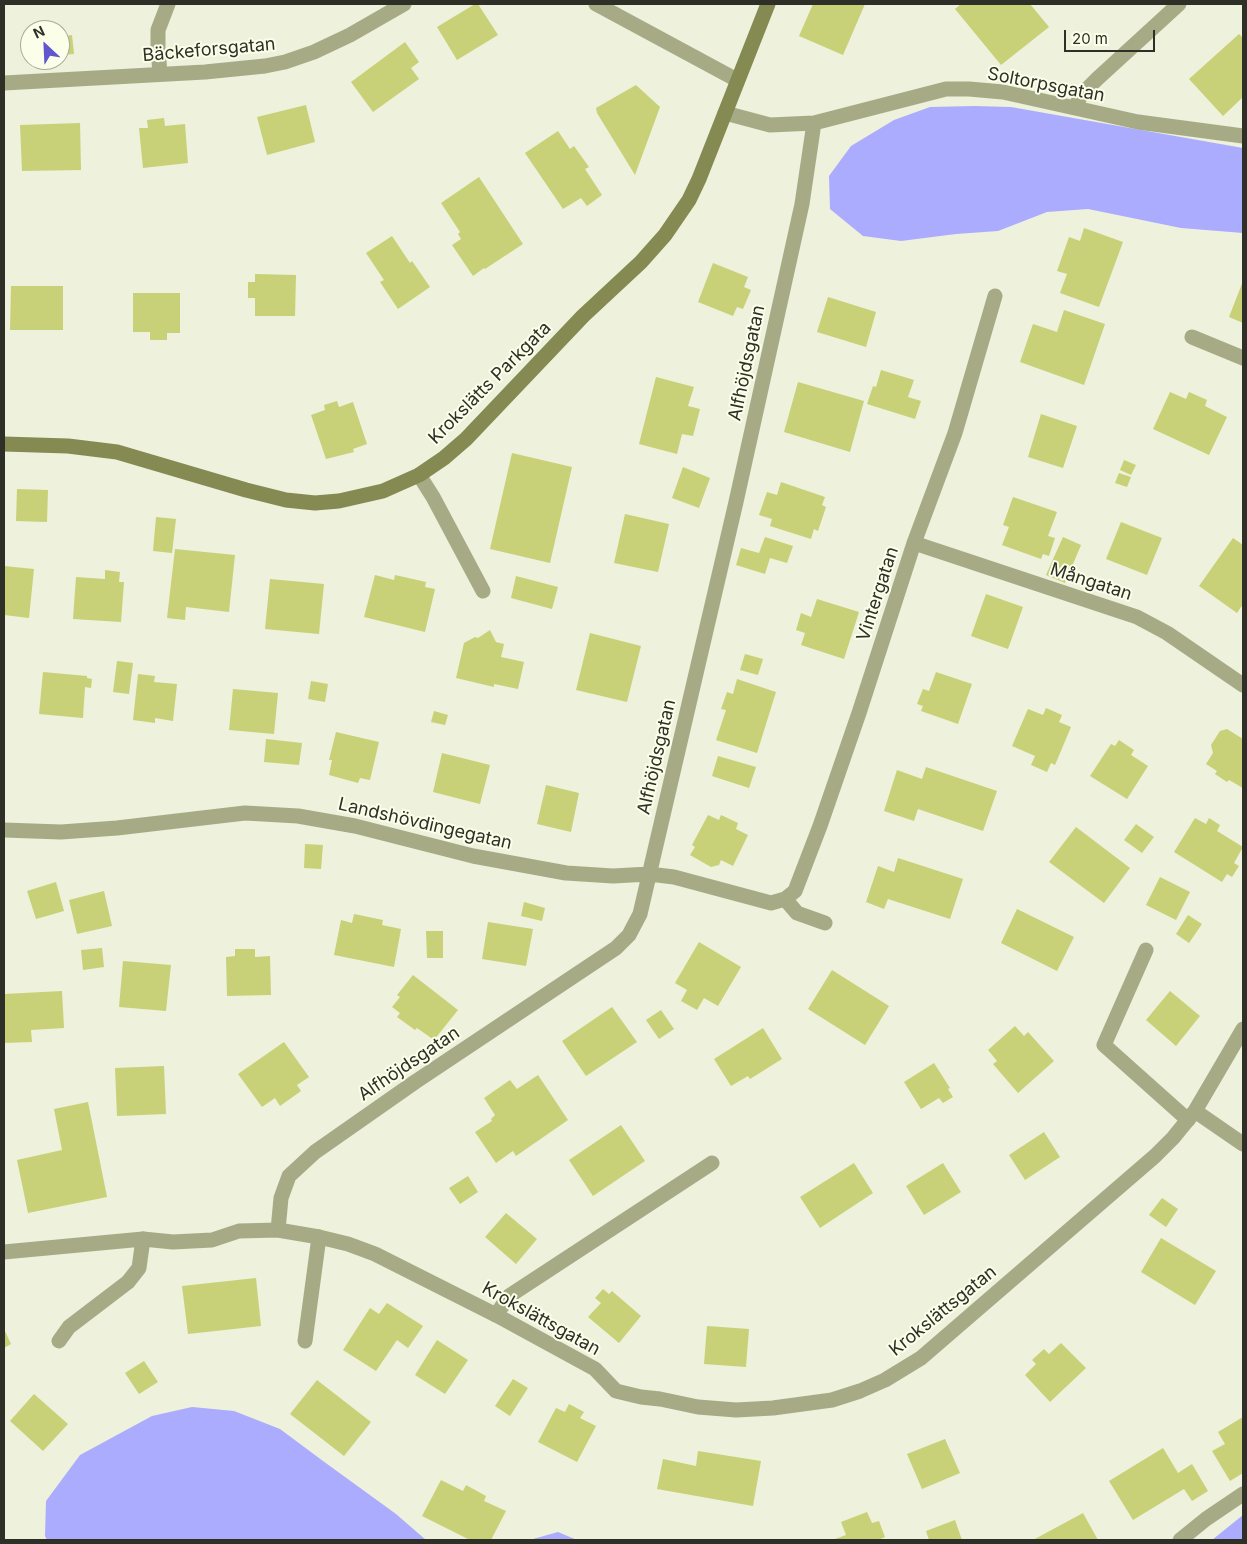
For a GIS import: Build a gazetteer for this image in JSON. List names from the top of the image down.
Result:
{
  "streets": {
    "street": [
      "Bäckeforsgatan",
      "Soltorpsgatan",
      "Alfhöjdsgatan",
      "Krokslätts Parkgata",
      "Mångatan",
      "Vintergatan",
      "Landshövdingegatan",
      "Krokslättsgatan"
    ]
  },
  "crossings": [
    ["Soltorpsgatan", "Alfhöjdsgatan"],
    ["Soltorpsgatan", "Krokslätts Parkgata"],
    ["Alfhöjdsgatan", "Landshövdingegatan"],
    ["Alfhöjdsgatan", "Krokslättsgatan"],
    ["Mångatan", "Vintergatan"],
    ["Vintergatan", "Landshövdingegatan"]
  ],
  "scale_bar": "20 m",
  "north": "top left"
}
